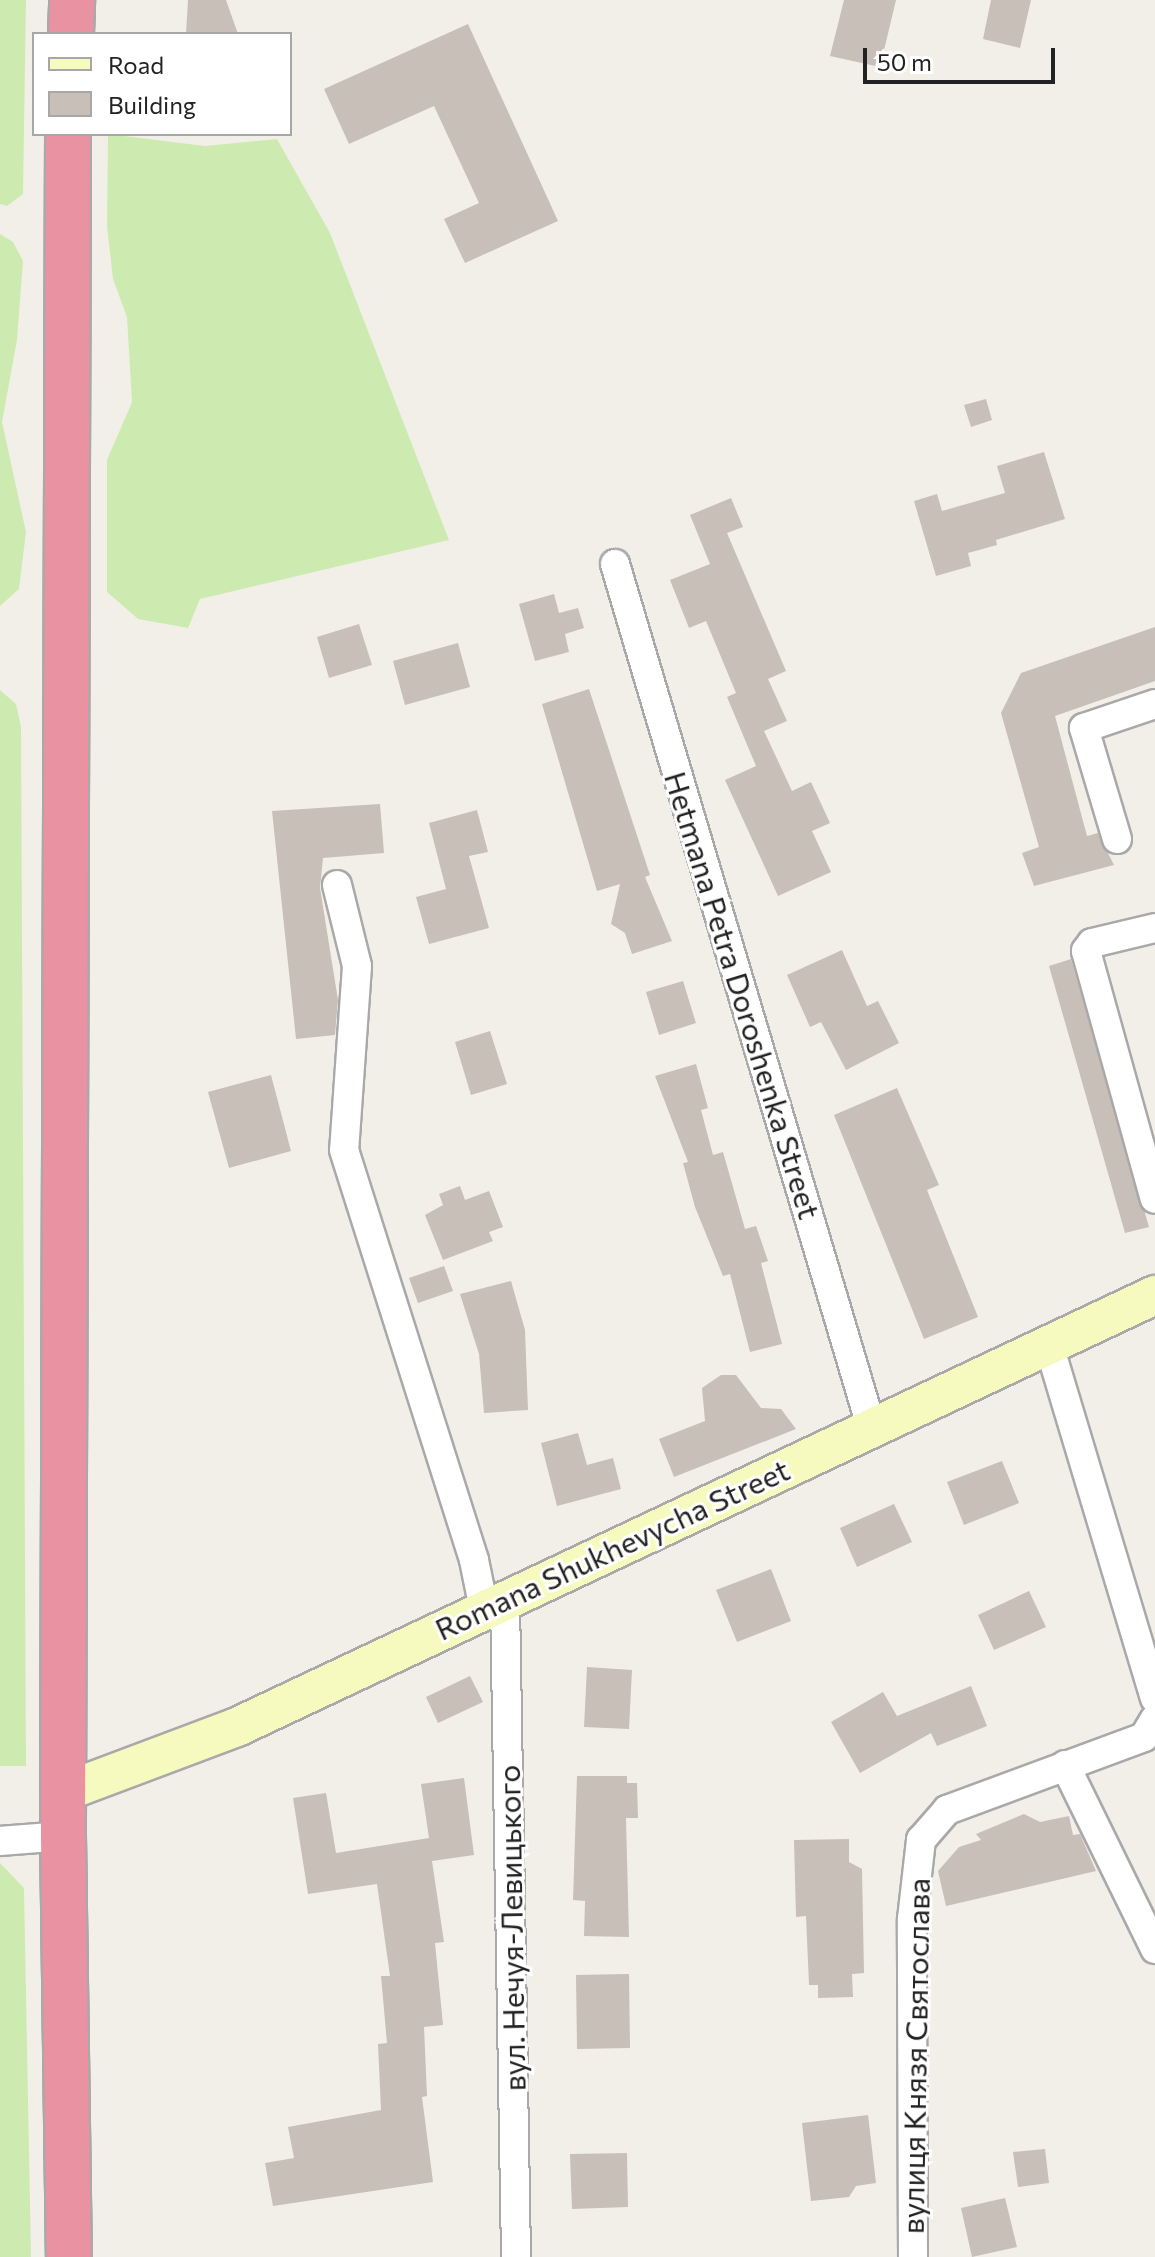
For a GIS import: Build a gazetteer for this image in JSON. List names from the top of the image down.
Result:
{
  "streets": {
    "main road": ["Romana Shukhevycha Street"],
    "street": ["Hetmana Petra Doroshenka Street", "вул. Нечуя-Левицького", "вулиця Князя Святослава"]
  },
  "crossings": [
    ["Hetmana Petra Doroshenka Street", "Romana Shukhevycha Street"],
    ["Romana Shukhevycha Street", "вул. Нечуя-Левицького"]
  ],
  "legend": ["Road", "Building"],
  "scale_bar": "50 m"
}
